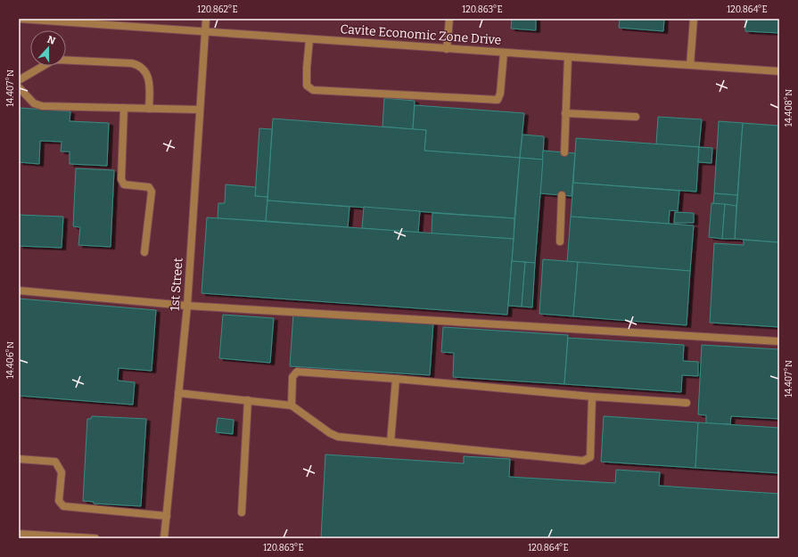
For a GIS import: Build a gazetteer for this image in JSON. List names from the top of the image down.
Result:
{
  "streets": {
    "street": ["Cavite Economic Zone Drive", "1st Street"]
  },
  "crossings": [
    ["Cavite Economic Zone Drive", "1st Street"]
  ],
  "north": "top",
  "coordinates": [
    "120.862°E",
    "120.863°E",
    "120.864°E",
    "14.407°N",
    "14.408°N",
    "14.406°N"
  ]
}
